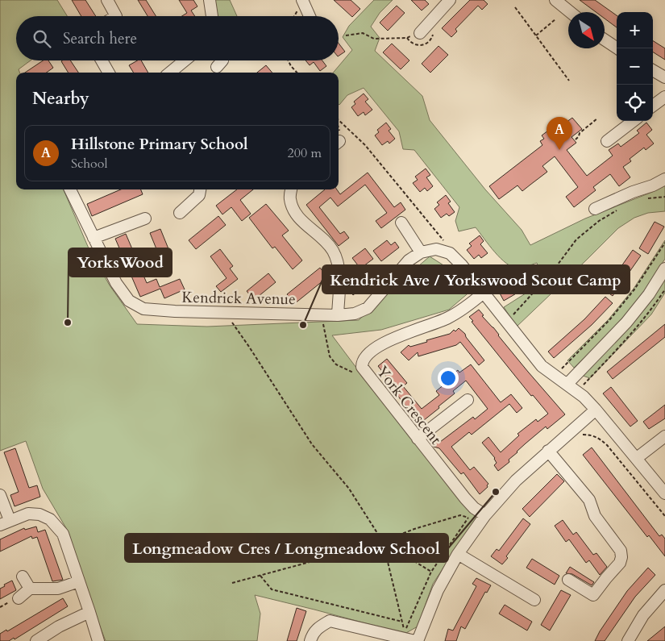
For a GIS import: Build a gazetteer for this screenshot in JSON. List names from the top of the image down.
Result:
{
  "streets": {
    "street": ["Kendrick Avenue", "York Crescent"]
  },
  "places": ["YorksWood", "Kendrick Ave / Yorkswood Scout Camp", "Longmeadow Cres / Longmeadow School"],
  "north": "bottom right",
  "page": {
    "map_buttons": ["+", "−"],
    "search": "Search here",
    "heading": "Nearby",
    "pins": "A",
    "list": [
      {
        "mark": "A",
        "name": "Hillstone Primary School",
        "note": "School",
        "value": "200 m"
      }
    ]
  }
}
